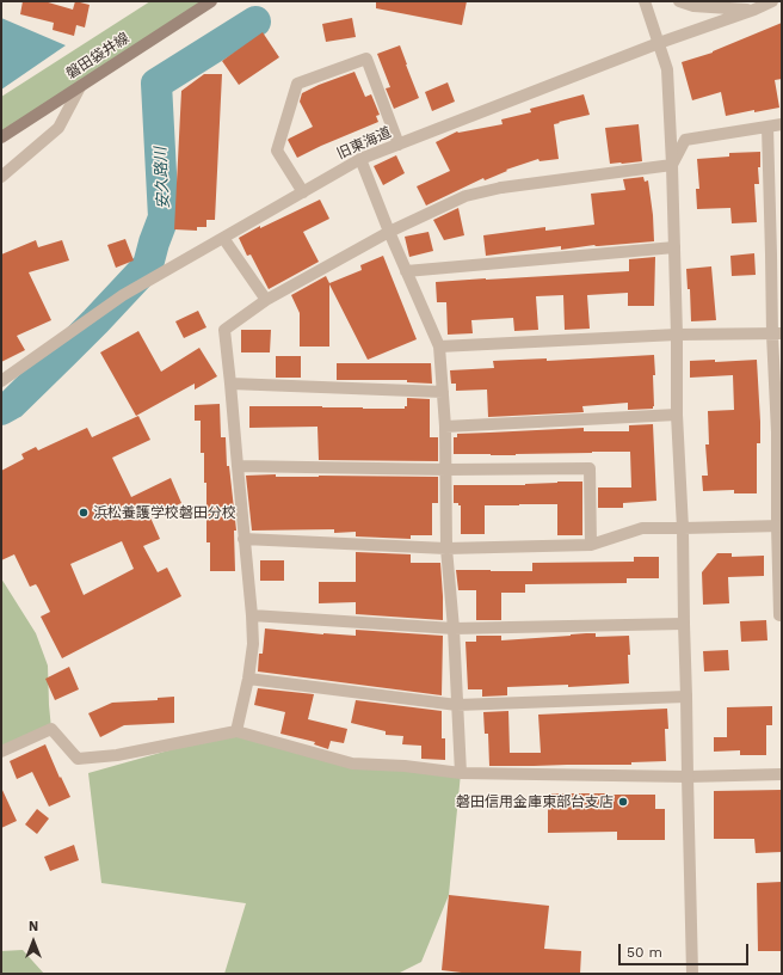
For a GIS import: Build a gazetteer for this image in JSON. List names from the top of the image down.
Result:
{
  "streets": {
    "main road": ["磐田袋井線"],
    "street": ["旧東海道"]
  },
  "water": ["安久路川"],
  "places": ["浜松養護学校磐田分校", "磐田信用金庫東部台支店"],
  "scale_bar": "50 m",
  "north": "top"
}
